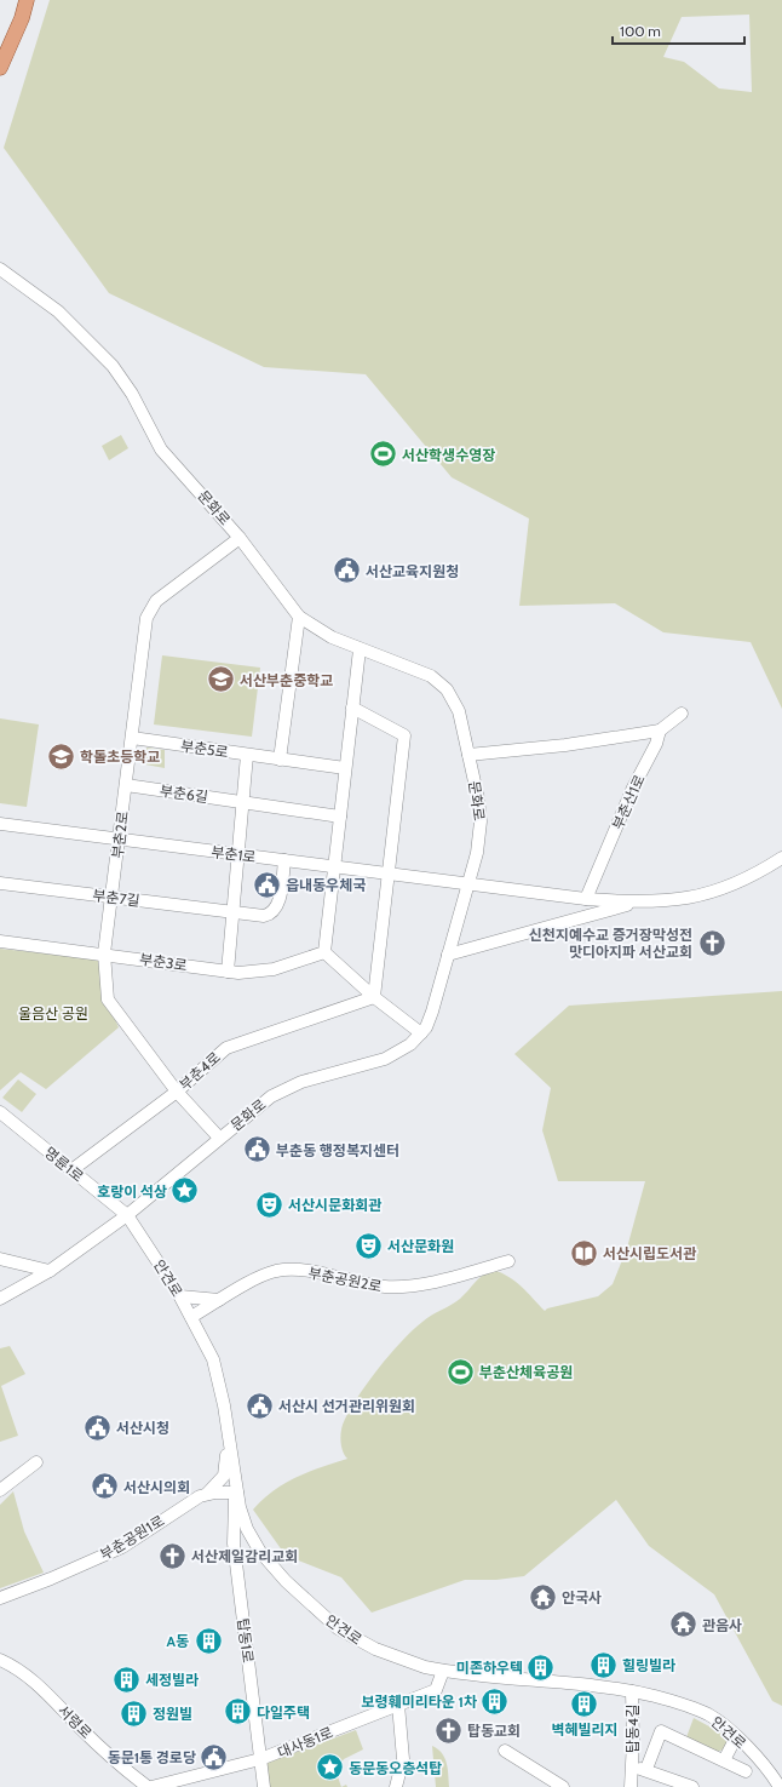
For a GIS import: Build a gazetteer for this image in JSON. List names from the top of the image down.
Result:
{
  "streets": {
    "street": [
      "문화로",
      "부춘5로",
      "부춘6길",
      "부춘산1로",
      "부춘2로",
      "부춘1로",
      "부춘7길",
      "부춘3로",
      "부춘4로",
      "명륜1로",
      "안견로",
      "부춘공원2로",
      "부춘공원1로",
      "탑동1로",
      "서령로",
      "탑동4길",
      "대사동1로"
    ]
  },
  "crossings": [
    ["문화로", "부춘2로"],
    ["문화로", "부춘1로"],
    ["문화로", "명륜1로"],
    ["문화로", "안견로"],
    ["부춘5로", "부춘6길"],
    ["부춘5로", "부춘2로"],
    ["부춘6길", "부춘2로"],
    ["부춘2로", "부춘1로"],
    ["부춘2로", "부춘7길"],
    ["부춘2로", "부춘3로"],
    ["부춘2로", "부춘4로"],
    ["부춘1로", "부춘7길"],
    ["부춘4로", "명륜1로"],
    ["명륜1로", "안견로"],
    ["안견로", "부춘공원2로"],
    ["안견로", "부춘공원1로"],
    ["안견로", "탑동1로"],
    ["안견로", "탑동4길"],
    ["안견로", "대사동1로"],
    ["부춘공원1로", "탑동1로"],
    ["탑동1로", "대사동1로"]
  ],
  "parks": ["울음산 공원"],
  "places": {
    "sports": ["서산학생수영장", "부춘산체육공원"],
    "public building": [
      "서산교육지원청",
      "읍내동우체국",
      "부춘동 행정복지센터",
      "서산시 선거관리위원회",
      "서산시청",
      "서산시의회",
      "동문1통 경로당"
    ],
    "school or university": ["서산부춘중학교", "학돌초등학교"],
    "church": ["신천지예수교 증거장막성전 맛디아지파 서산교회", "서산제일감리교회", "탑동교회"],
    "place": ["호랑이 석상", "동문동오층석탑"],
    "theatre": ["서산시문화회관", "서산문화원"],
    "library": ["서산시립도서관"],
    "temple": ["안국사", "관음사"],
    "building": [
      "A동",
      "힐링빌라",
      "미존하우텍",
      "세정빌라",
      "보령훼미리타운 1차",
      "벽혜빌리지",
      "다일주택",
      "정원빌"
    ]
  },
  "scale_bar": "100 m"
}
